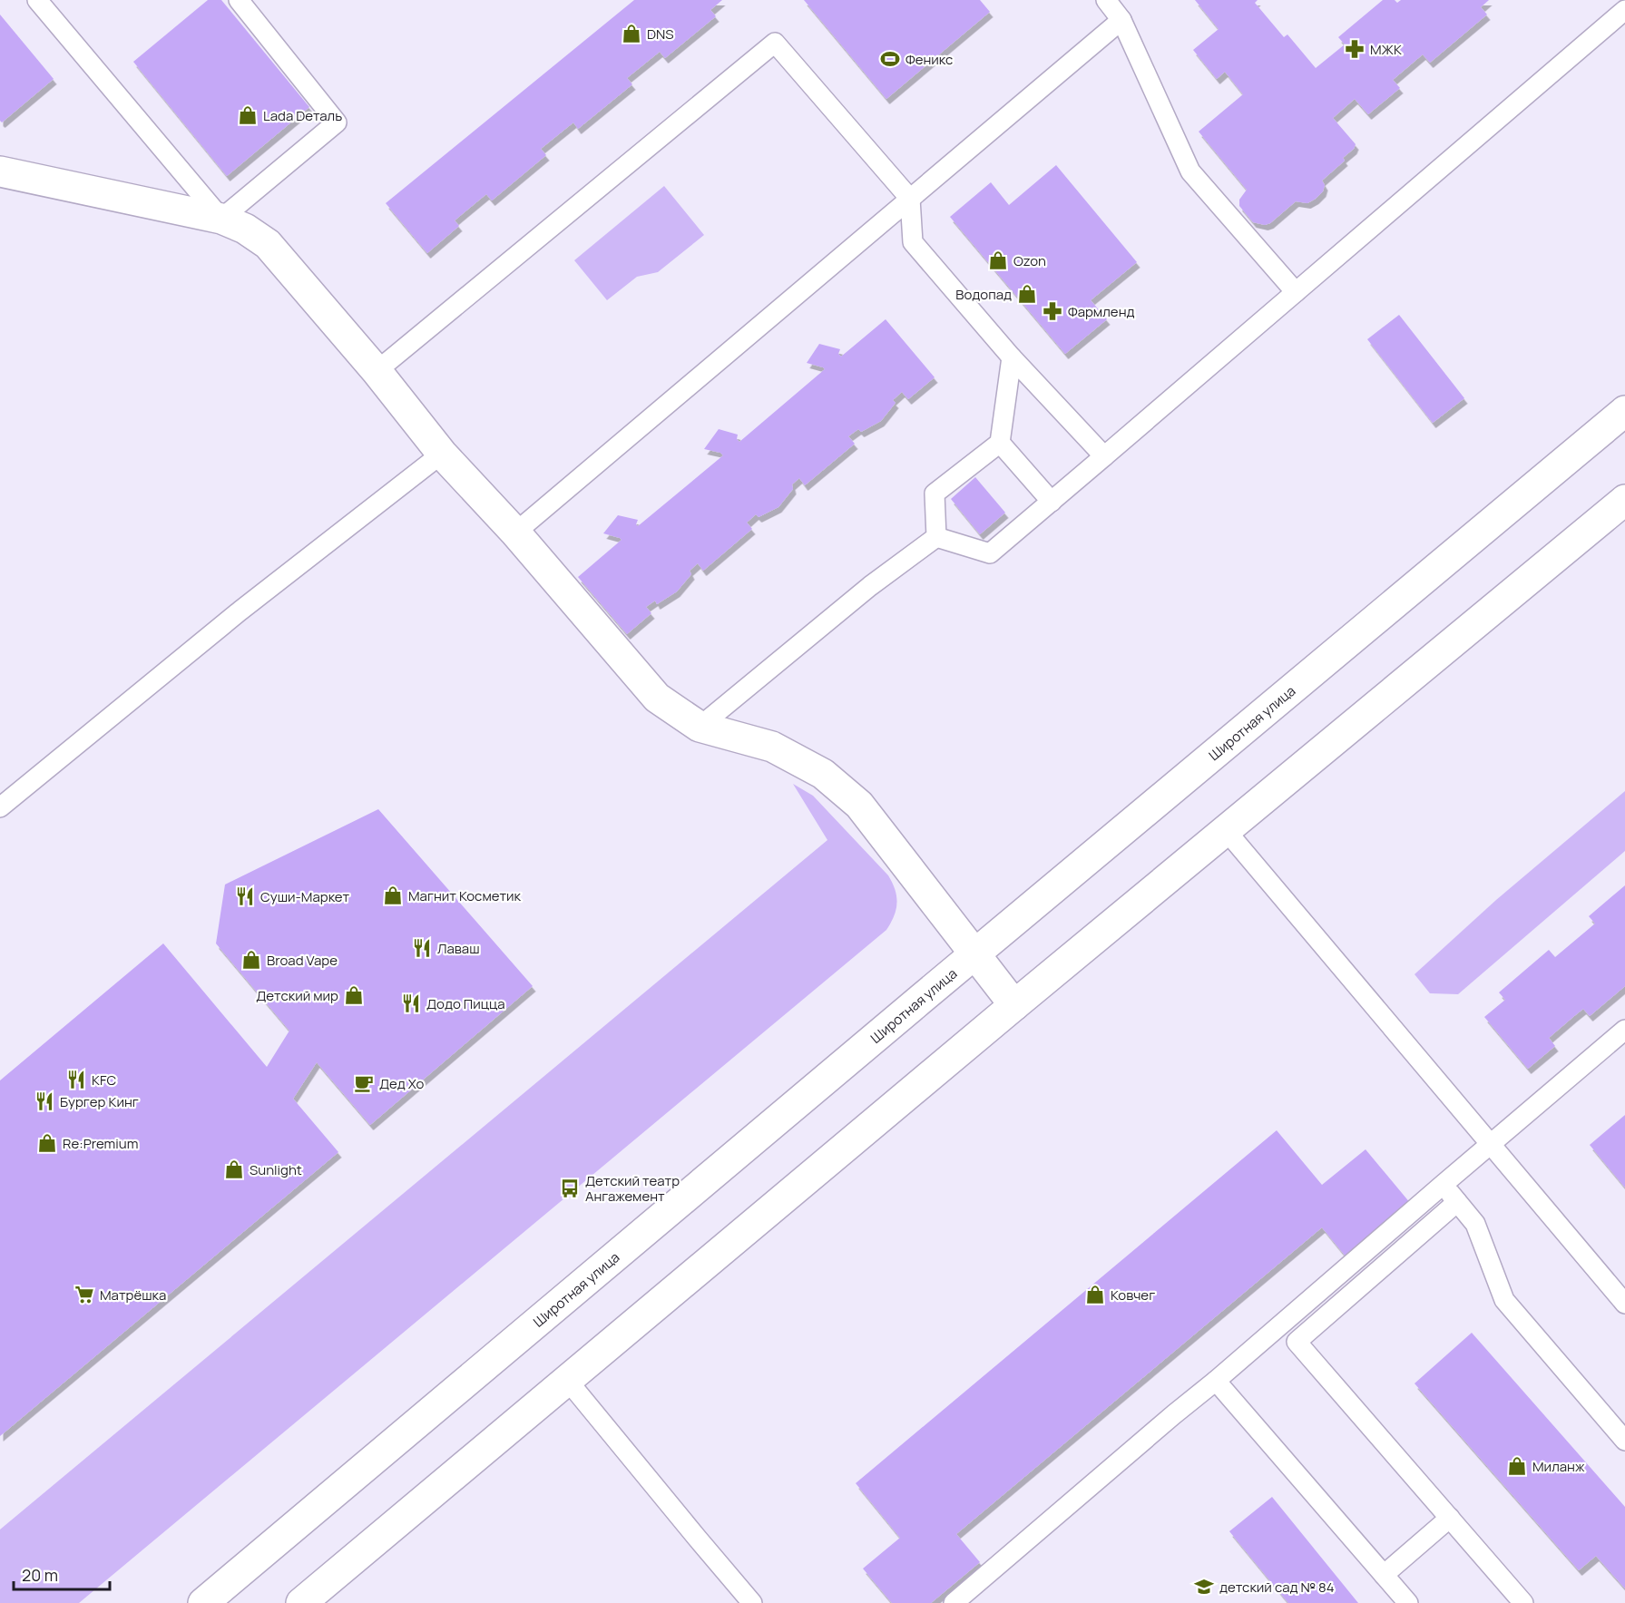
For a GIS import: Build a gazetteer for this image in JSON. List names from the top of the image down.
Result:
{
  "streets": {
    "main road": ["Широтная улица"]
  },
  "places": {
    "shop": [
      "DNS",
      "Lada Dеталь",
      "Ozon",
      "Водопад",
      "Магнит Косметик",
      "Broad Vape",
      "Детский мир",
      "Re:Premium",
      "Sunlight",
      "Ковчег",
      "Миланж"
    ],
    "pharmacy": ["МЖК", "Фармленд"],
    "sports": ["Феникс"],
    "restaurant": [
      "Суши-Маркет",
      "Лаваш",
      "Додо Пицца",
      "KFC",
      "Бургер Кинг"
    ],
    "cafe": ["Дед Хо"],
    "bus stop": ["Детский театр Ангажемент"],
    "supermarket": ["Матрёшка"],
    "school or university": ["детский сад № 84"]
  },
  "scale_bar": "20 m"
}
